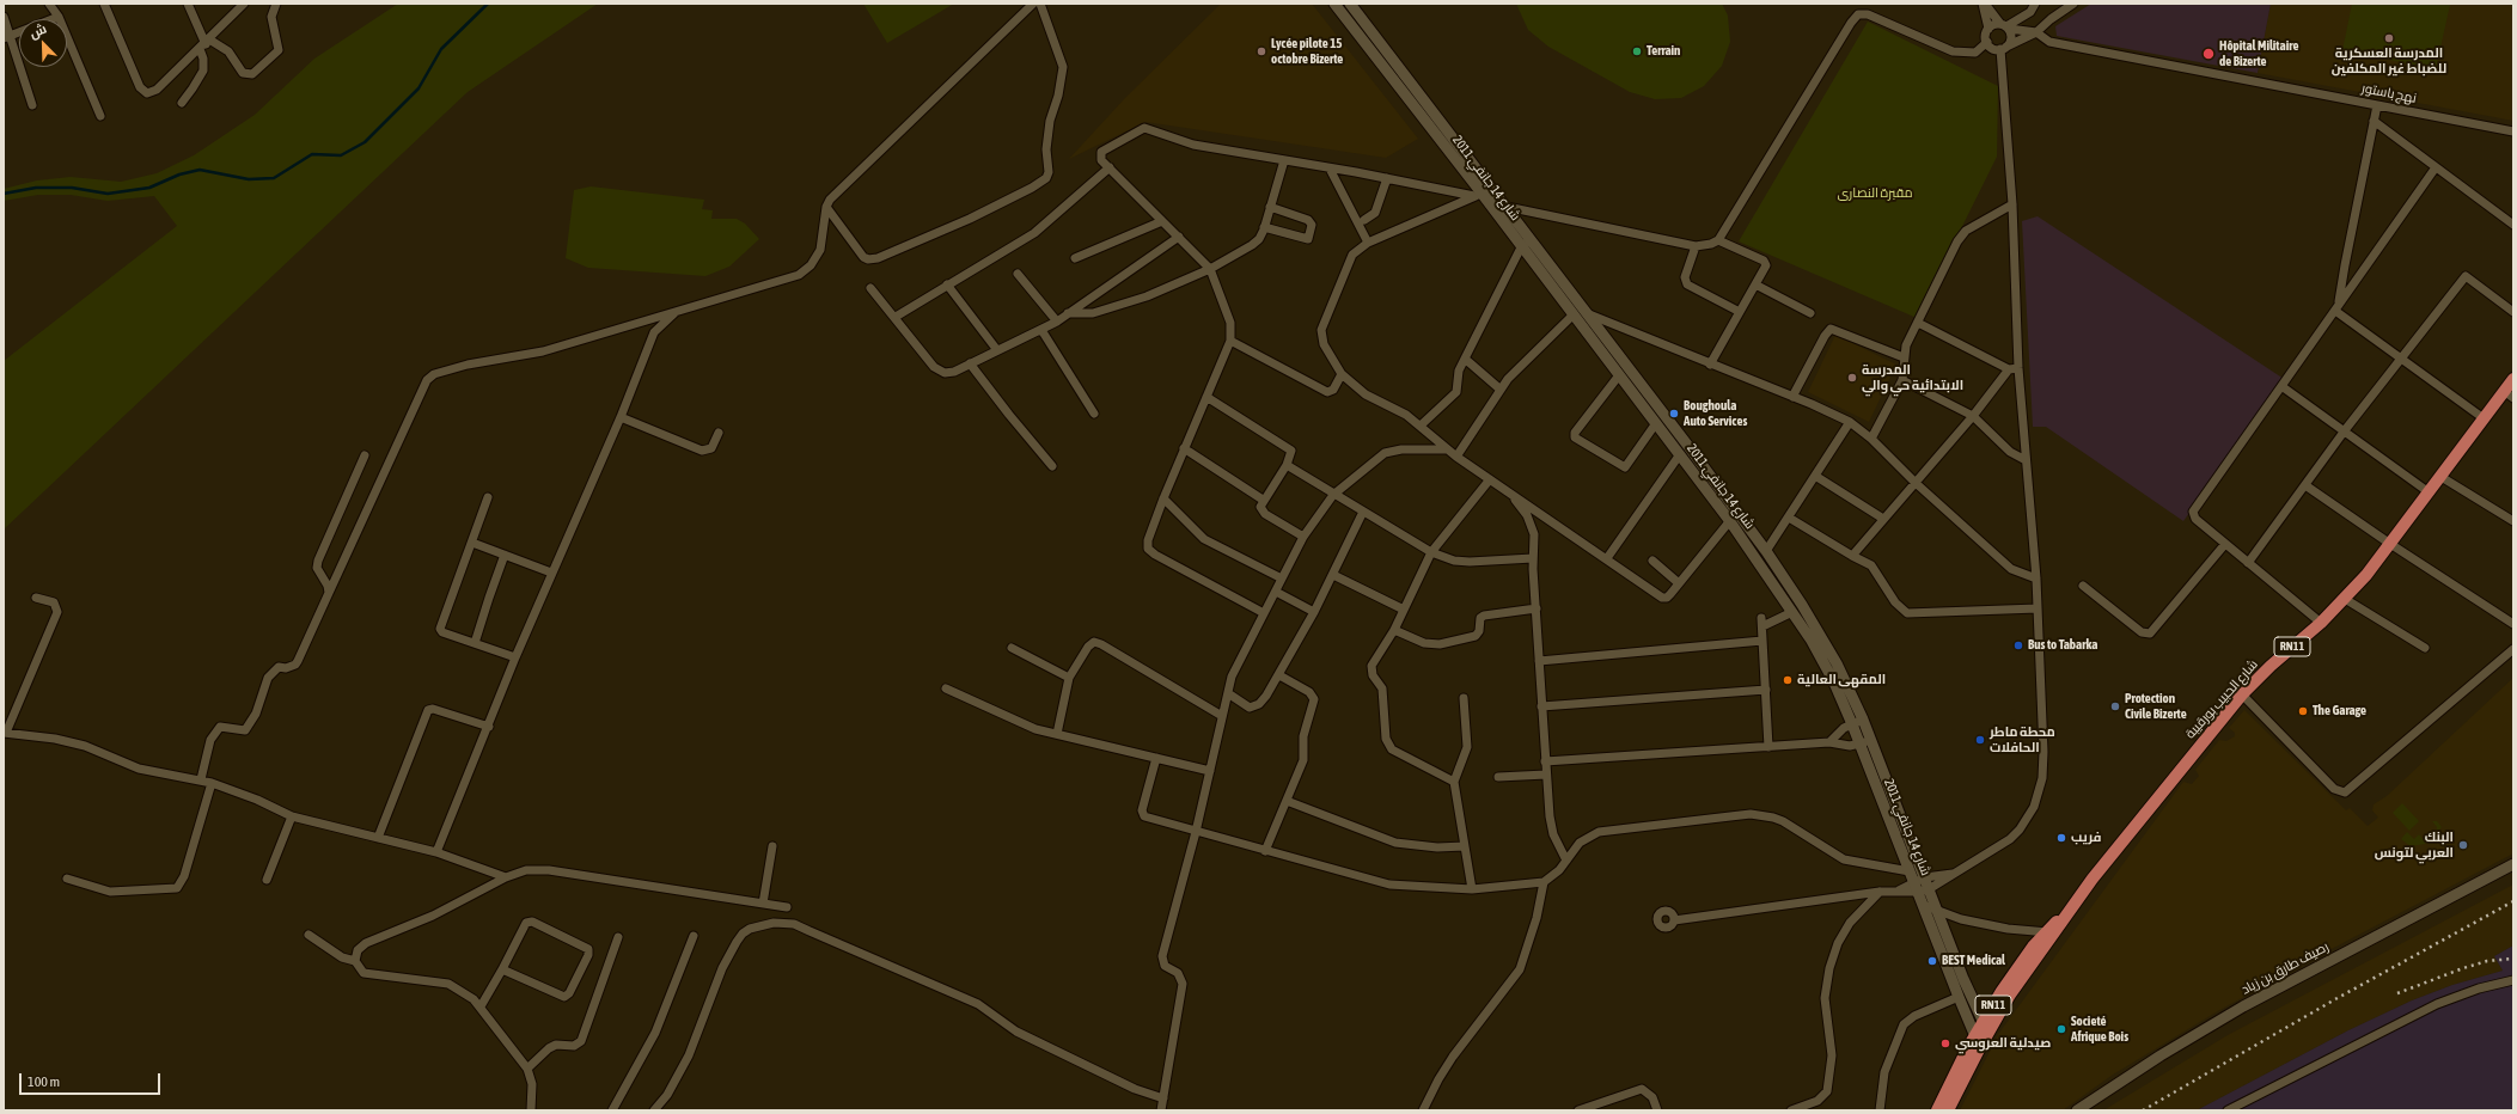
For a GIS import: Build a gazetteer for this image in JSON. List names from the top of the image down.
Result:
{
  "streets": {
    "main road": [
      "شارع 14 جانفي 2011",
      "RN11",
      "شارع الحبيب بورقيبة",
      "رصيف طارق بن زياد"
    ],
    "street": ["نهج باستور"]
  },
  "crossings": [
    ["شارع 14 جانفي 2011", "شارع الحبيب بورقيبة"]
  ],
  "parks": ["مقبرة النصارى"],
  "places": [
    "المدرسة العسكرية للضباط غير المكلفين",
    "Lycée pilote 15 octobre Bizerte",
    "Terrain",
    "Hôpital Militaire de Bizerte",
    "المدرسة الابتدائية حي والي",
    "Boughoula Auto Services",
    "Bus to Tabarka",
    "المقهى العالية",
    "Protection Civile Bizerte",
    "The Garage",
    "محطة ماطر الحافلات",
    "فريب",
    "البنك العربي لتونس",
    "BEST Medical",
    "Societé Afrique Bois",
    "صيدلية العروسي"
  ],
  "scale_bar": "100 m",
  "north": "top left"
}
